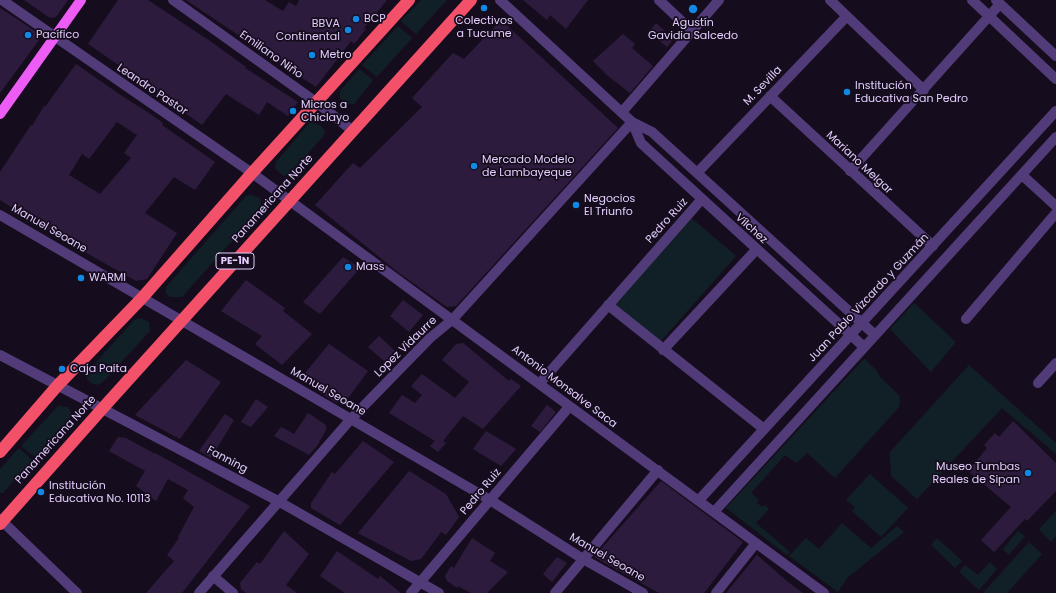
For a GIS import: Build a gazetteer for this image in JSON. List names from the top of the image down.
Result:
{
  "streets": {
    "highway": ["Panamericana Norte", "PE-1N"],
    "street": [
      "Emiliano Niño",
      "M. Sevilla",
      "Leandro Pastor",
      "Mariano Melgar",
      "Pedro Ruiz",
      "Manuel Seoane",
      "Vílchez",
      "Juan Pablo Vizcardo y Guzmán",
      "Lopez Vidaurre",
      "Antonio Monsalve Saca",
      "Fanning"
    ]
  },
  "crossings": [
    ["Emiliano Niño", "Panamericana Norte"],
    ["M. Sevilla", "Mariano Melgar"],
    ["M. Sevilla", "Vílchez"],
    ["Leandro Pastor", "Panamericana Norte"],
    ["Leandro Pastor", "Antonio Monsalve Saca"],
    ["Mariano Melgar", "Juan Pablo Vizcardo y Guzmán"],
    ["Panamericana Norte", "Manuel Seoane"],
    ["Panamericana Norte", "Antonio Monsalve Saca"],
    ["Panamericana Norte", "Fanning"],
    ["Pedro Ruiz", "Manuel Seoane"],
    ["Pedro Ruiz", "Vílchez"],
    ["Pedro Ruiz", "Antonio Monsalve Saca"],
    ["Pedro Ruiz", "Fanning"],
    ["Manuel Seoane", "Lopez Vidaurre"],
    ["Vílchez", "Juan Pablo Vizcardo y Guzmán"],
    ["Vílchez", "Lopez Vidaurre"],
    ["Juan Pablo Vizcardo y Guzmán", "Antonio Monsalve Saca"],
    ["Lopez Vidaurre", "Antonio Monsalve Saca"],
    ["Lopez Vidaurre", "Fanning"]
  ],
  "places": [
    "Colectivos a Tucume",
    "Agustín Gavidia Salcedo",
    "BCP",
    "BBVA Continental",
    "Pacífico",
    "Metro",
    "Institución Educativa San Pedro",
    "Micros a Chiclayo",
    "Mercado Modelo de Lambayeque",
    "Negocios El Triunfo",
    "Mass",
    "WARMI",
    "Caja Paita",
    "Museo Tumbas Reales de Sipan",
    "Institución Educativa No. 10113"
  ]
}
